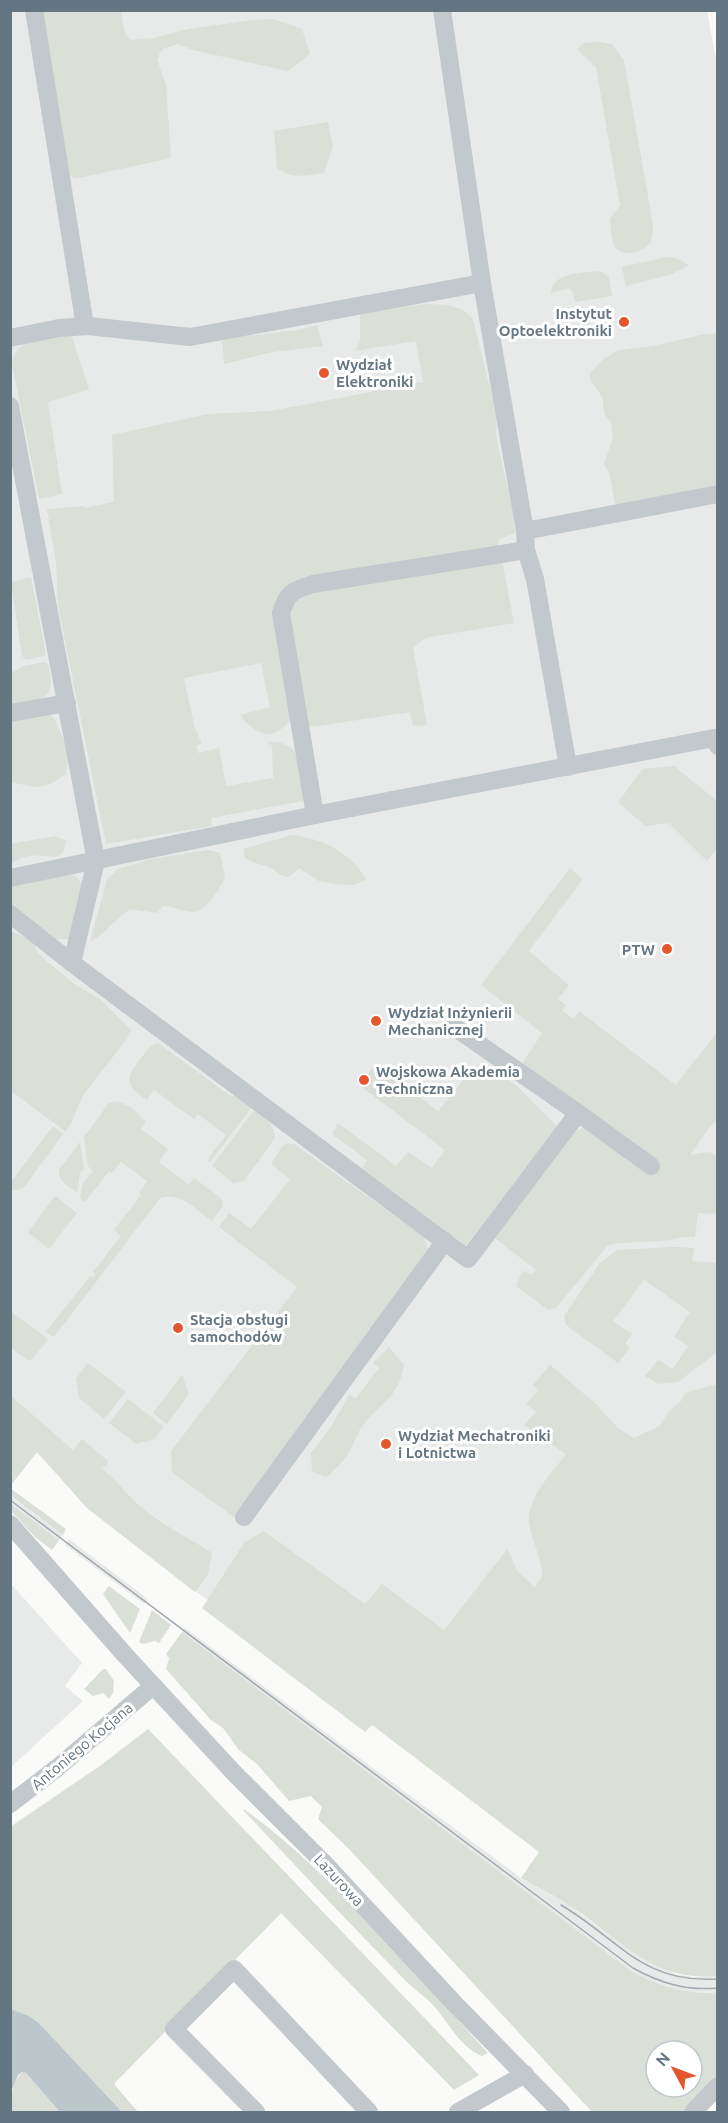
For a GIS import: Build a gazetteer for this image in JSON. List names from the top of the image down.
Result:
{
  "streets": {
    "street": ["Antoniego Kocjana", "Lazurowa"]
  },
  "crossings": [
    ["Antoniego Kocjana", "Lazurowa"]
  ],
  "places": [
    "Instytut Optoelektroniki",
    "Wydział Elektroniki",
    "PTW",
    "Wydział Inżynierii Mechanicznej",
    "Wojskowa Akademia Techniczna",
    "Stacja obsługi samochodów",
    "Wydział Mechatroniki i Lotnictwa"
  ],
  "north": "top left"
}
